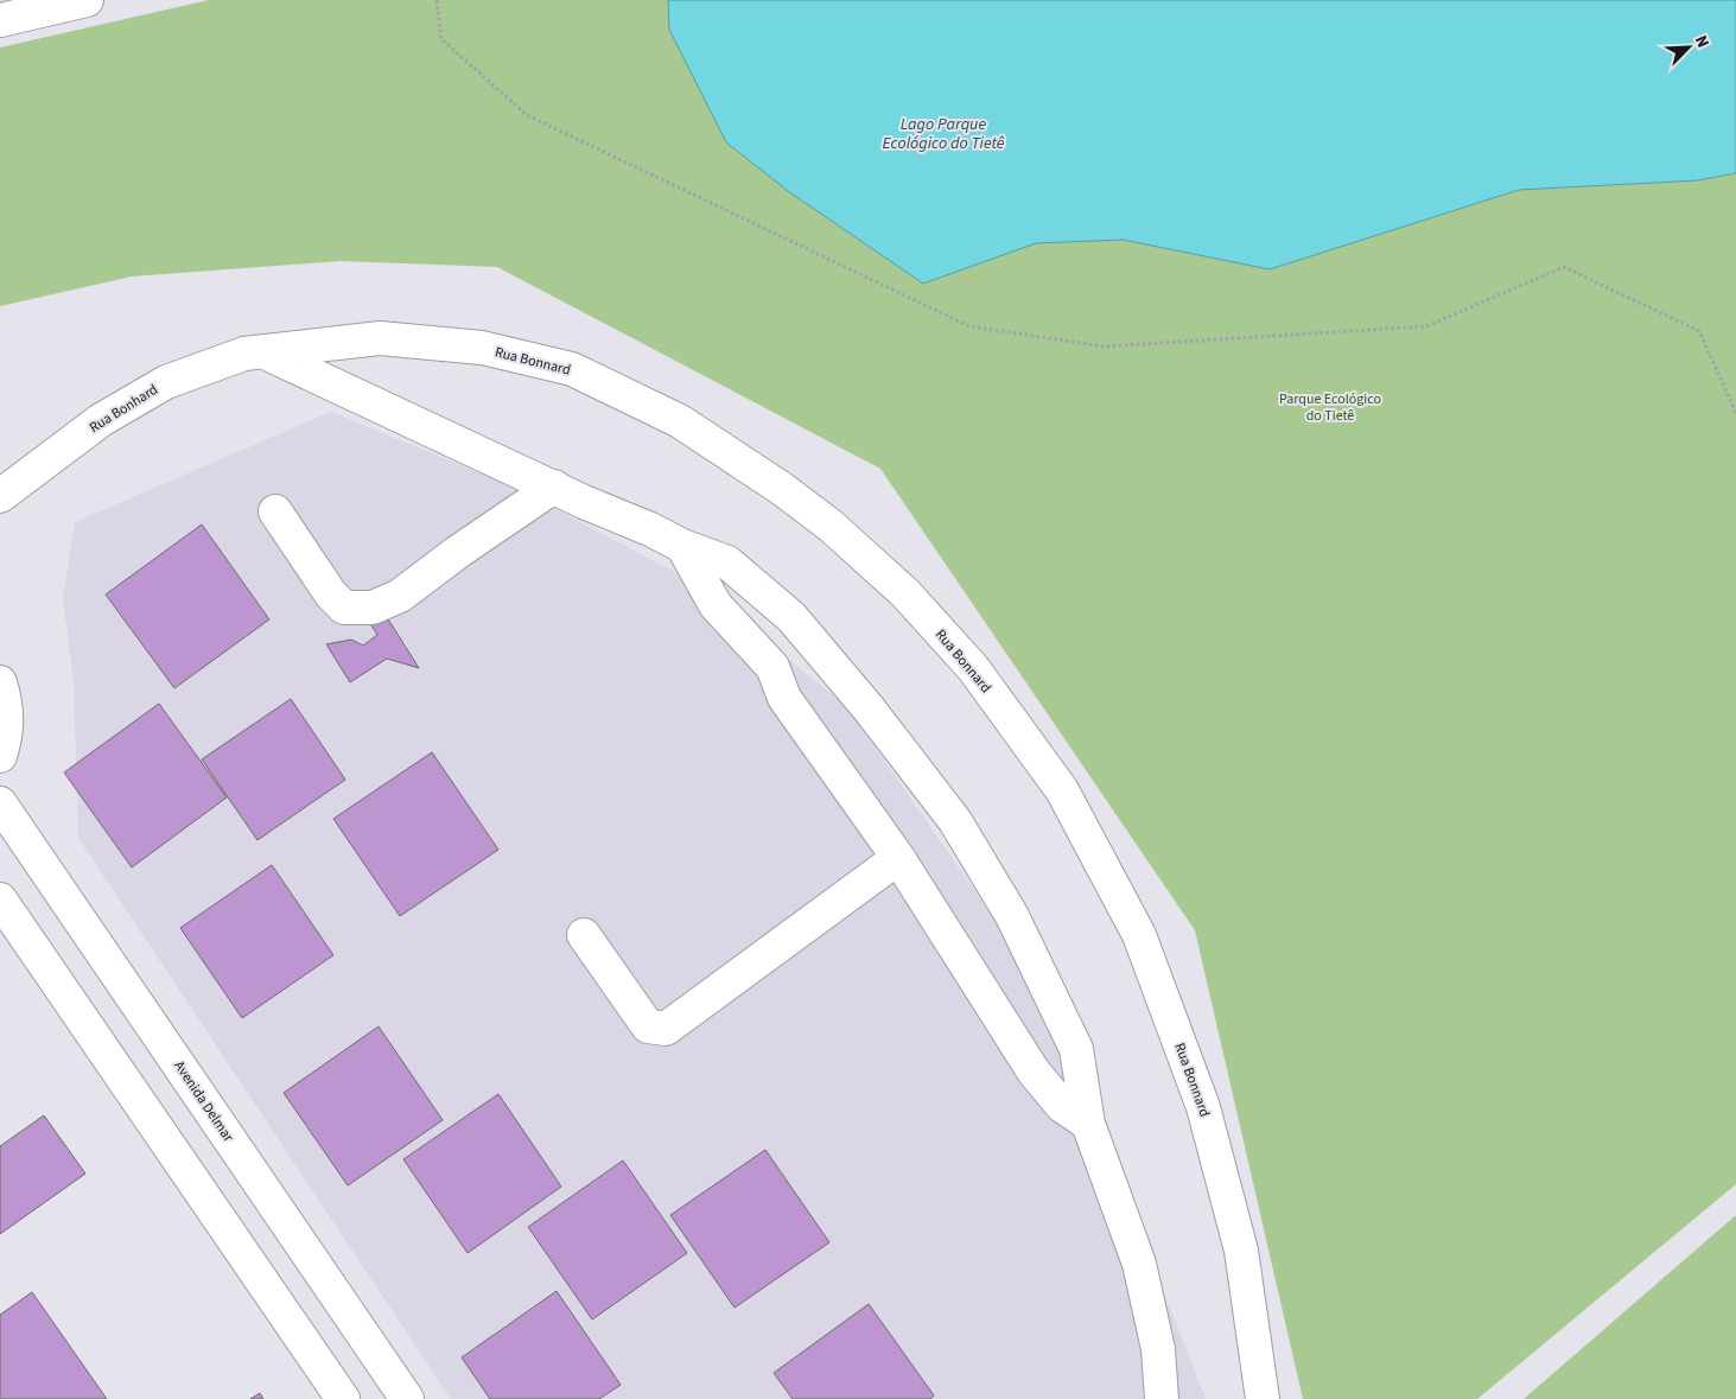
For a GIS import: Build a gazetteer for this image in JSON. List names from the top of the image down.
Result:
{
  "streets": {
    "street": ["Rua Bonnard", "Rua Bonhard", "Avenida Delmar"]
  },
  "crossings": [
    ["Rua Bonnard", "Rua Bonhard"]
  ],
  "water": ["Lago Parque Ecológico do Tietê"],
  "parks": ["Parque Ecológico do Tietê"],
  "north": "top right"
}
